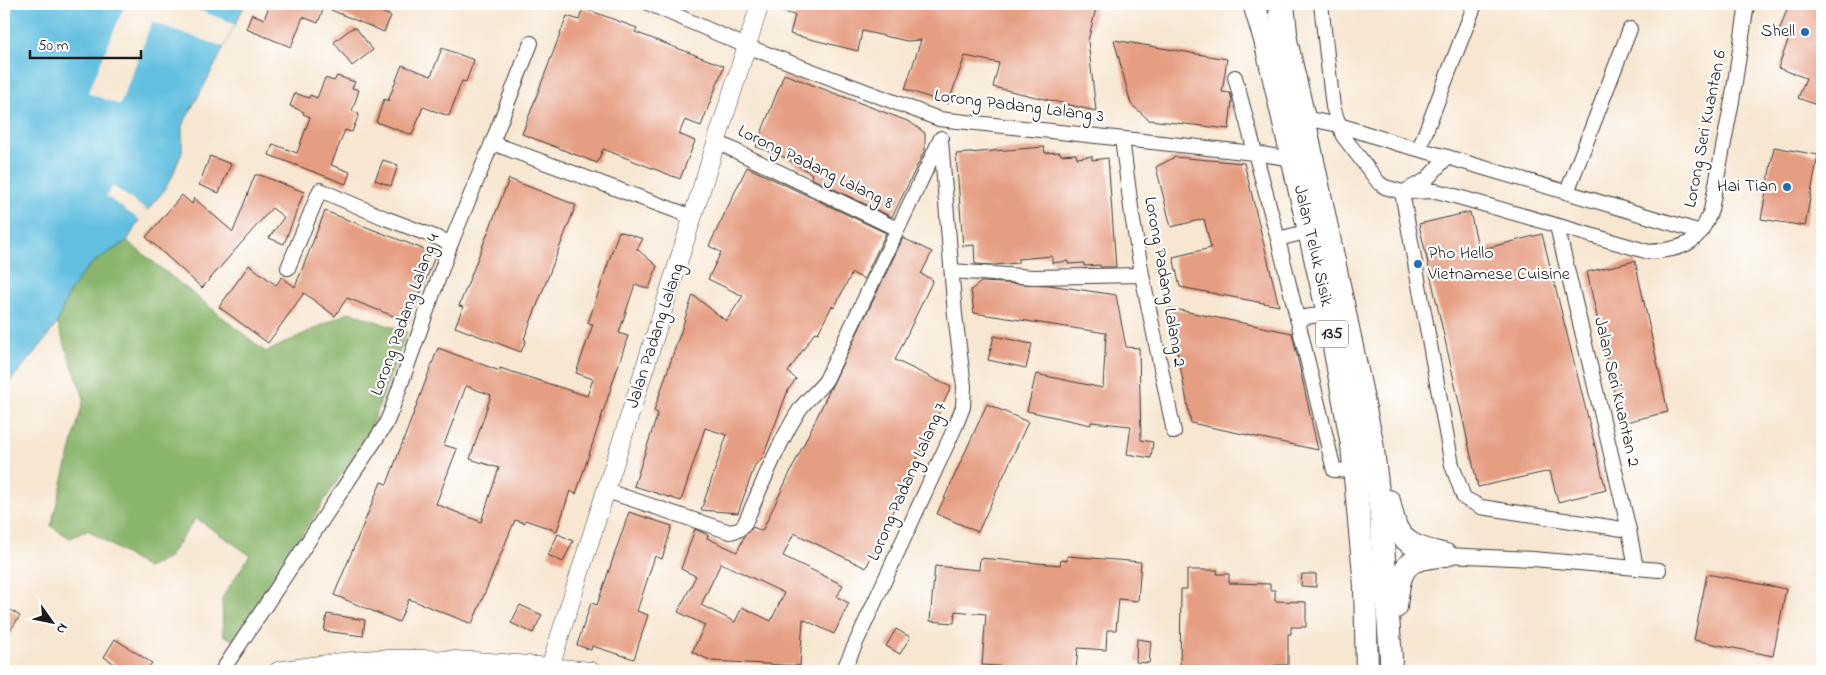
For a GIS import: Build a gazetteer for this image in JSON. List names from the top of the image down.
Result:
{
  "streets": {
    "main road": ["Jalan Teluk Sisik", "135"],
    "street": [
      "Lorong Padang Lalang 3",
      "Lorong Seri Kuantan 6",
      "Lorong Padang Lalang 8",
      "Lorong Padang Lalang 2",
      "Lorong Padang Lalang 4",
      "Jalan Padang Lalang",
      "Jalan Seri Kuantan 2",
      "Lorong Padang Lalang 7"
    ]
  },
  "crossings": [
    ["Lorong Padang Lalang 3", "Jalan Teluk Sisik"],
    ["Lorong Padang Lalang 3", "Lorong Padang Lalang 2"],
    ["Lorong Padang Lalang 3", "Jalan Padang Lalang"],
    ["Lorong Padang Lalang 3", "Lorong Padang Lalang 7"],
    ["Lorong Seri Kuantan 6", "Jalan Seri Kuantan 2"],
    ["Lorong Padang Lalang 8", "Jalan Padang Lalang"],
    ["Lorong Padang Lalang 8", "Lorong Padang Lalang 7"]
  ],
  "places": ["Shell", "Hai Tian", "Pho Hello Vietnamese Cuisine"],
  "scale_bar": "50 m",
  "north": "bottom right"
}
